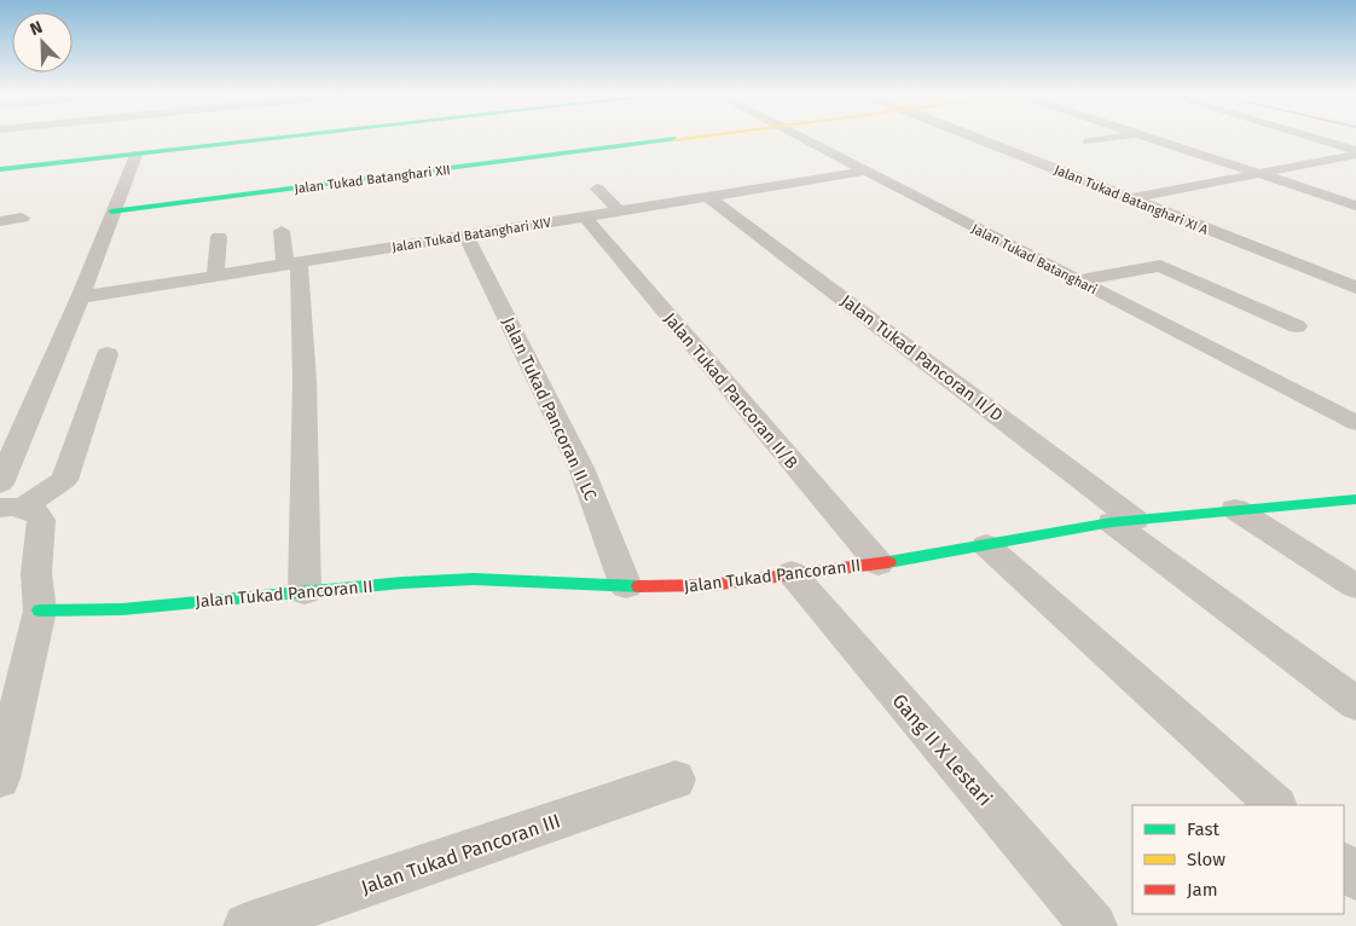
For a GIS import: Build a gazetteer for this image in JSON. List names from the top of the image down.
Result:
{
  "streets": {
    "street": [
      "Jalan Tukad Batanghari XII",
      "Jalan Tukad Batanghari XI A",
      "Jalan Tukad Batanghari XIV",
      "Jalan Tukad Batanghari",
      "Jalan Tukad Pancoran II/D",
      "Jalan Tukad Pancoran II/B",
      "Jalan Tukad Pancoran II LC",
      "Jalan Tukad Pancoran II",
      "Gang II X Lestari",
      "Jalan Tukad Pancoran III"
    ]
  },
  "crossings": [
    ["Jalan Tukad Batanghari XIV", "Jalan Tukad Batanghari"],
    ["Jalan Tukad Batanghari XIV", "Jalan Tukad Pancoran II/D"],
    ["Jalan Tukad Batanghari XIV", "Jalan Tukad Pancoran II/B"],
    ["Jalan Tukad Batanghari XIV", "Jalan Tukad Pancoran II LC"],
    ["Jalan Tukad Pancoran II/D", "Jalan Tukad Pancoran II"],
    ["Jalan Tukad Pancoran II/B", "Jalan Tukad Pancoran II"],
    ["Jalan Tukad Pancoran II LC", "Jalan Tukad Pancoran II"],
    ["Jalan Tukad Pancoran II", "Gang II X Lestari"]
  ],
  "legend": ["Fast", "Slow", "Jam"],
  "north": "top left"
}
